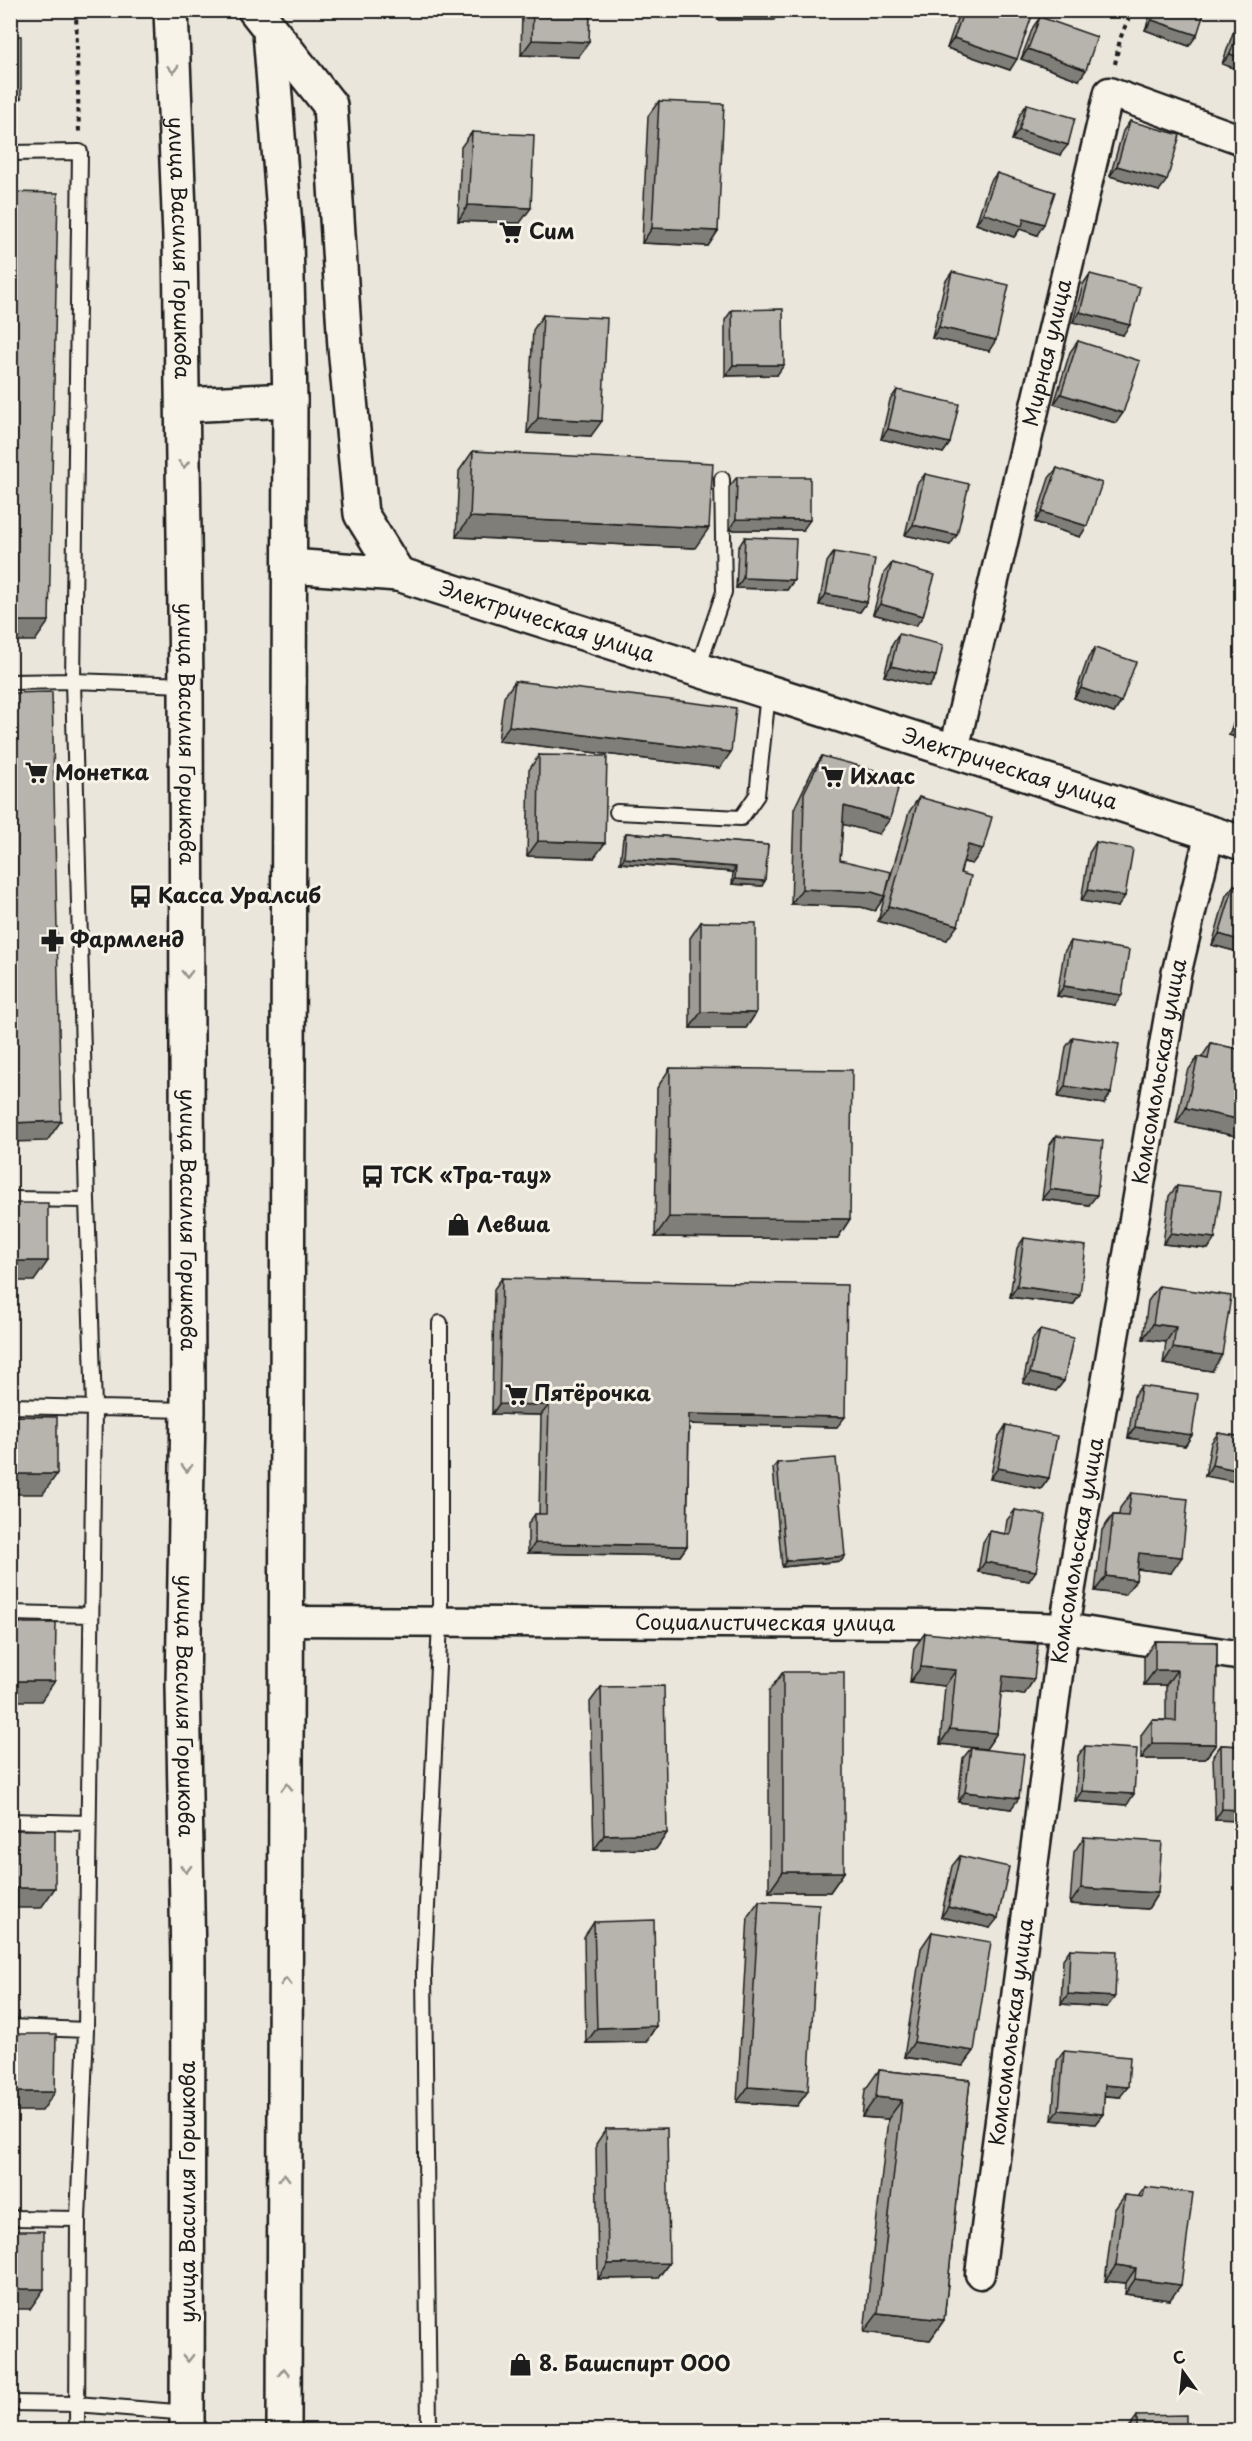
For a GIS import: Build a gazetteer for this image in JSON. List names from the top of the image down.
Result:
{
  "streets": {
    "main road": ["улица Василия Горшкова", "Электрическая улица"],
    "street": ["Мирная улица", "Комсомольская улица", "Социалистическая улица"]
  },
  "crossings": [
    ["Мирная улица", "Электрическая улица"],
    ["Электрическая улица", "Комсомольская улица"],
    ["Комсомольская улица", "Социалистическая улица"]
  ],
  "places": {
    "supermarket": [
      "Сим",
      "Монетка",
      "Ихлас",
      "Пятёрочка"
    ],
    "bus stop": ["Касса Уралсиб", "ТСК «Тра-тау»"],
    "pharmacy": ["Фармленд"],
    "shop": ["Левша", "8. Башспирт ООО"]
  },
  "north": "top"
}
